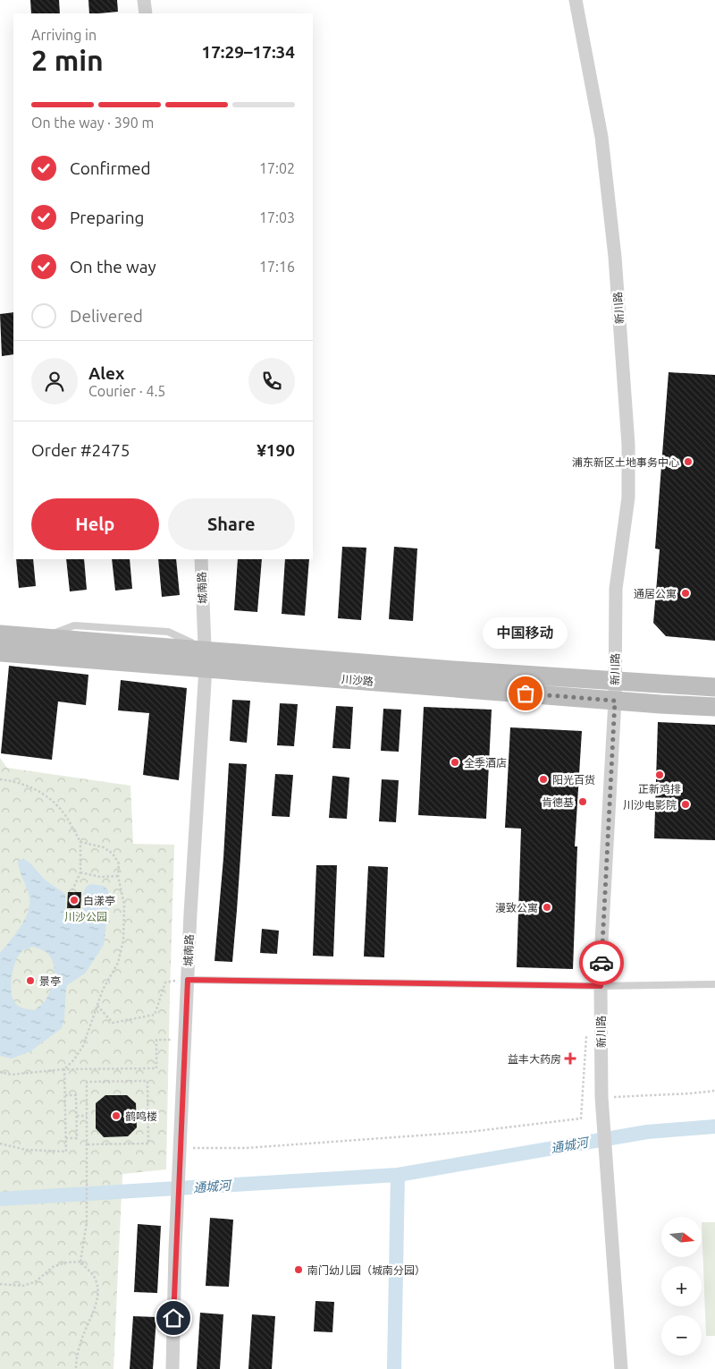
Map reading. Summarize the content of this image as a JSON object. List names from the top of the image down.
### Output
{
  "streets": {
    "main road": ["川沙路"],
    "street": ["新川路", "城南路"]
  },
  "crossings": [
    ["新川路", "川沙路"],
    ["城南路", "川沙路"]
  ],
  "water": ["通城河"],
  "parks": ["川沙公园"],
  "places": {
    "other": [
      "浦东新区土地事务中心",
      "通居公寓",
      "中国移动",
      "全季酒店",
      "正新鸡排",
      "阳光百货",
      "肯德基",
      "川沙电影院",
      "白漾亭",
      "漫致公寓",
      "景亭",
      "鹤鸣楼",
      "南门幼儿园（城南分园）"
    ],
    "health": ["益丰大药房"]
  },
  "north": "right",
  "page": {
    "heading": ["2 min", "Arriving in", "17:29–17:34"],
    "panel": [
      "Alex",
      "Courier · 4.5",
      "Order #2475",
      "¥190"
    ],
    "bar": "On the way · 390 m",
    "list": [
      ["Confirmed", "17:02"],
      ["Preparing", "17:03"],
      ["On the way", "17:16"],
      "Delivered"
    ],
    "buttons": ["Help", "Share"],
    "bubble": "中国移动",
    "map_buttons": ["+", "−"]
  }
}
